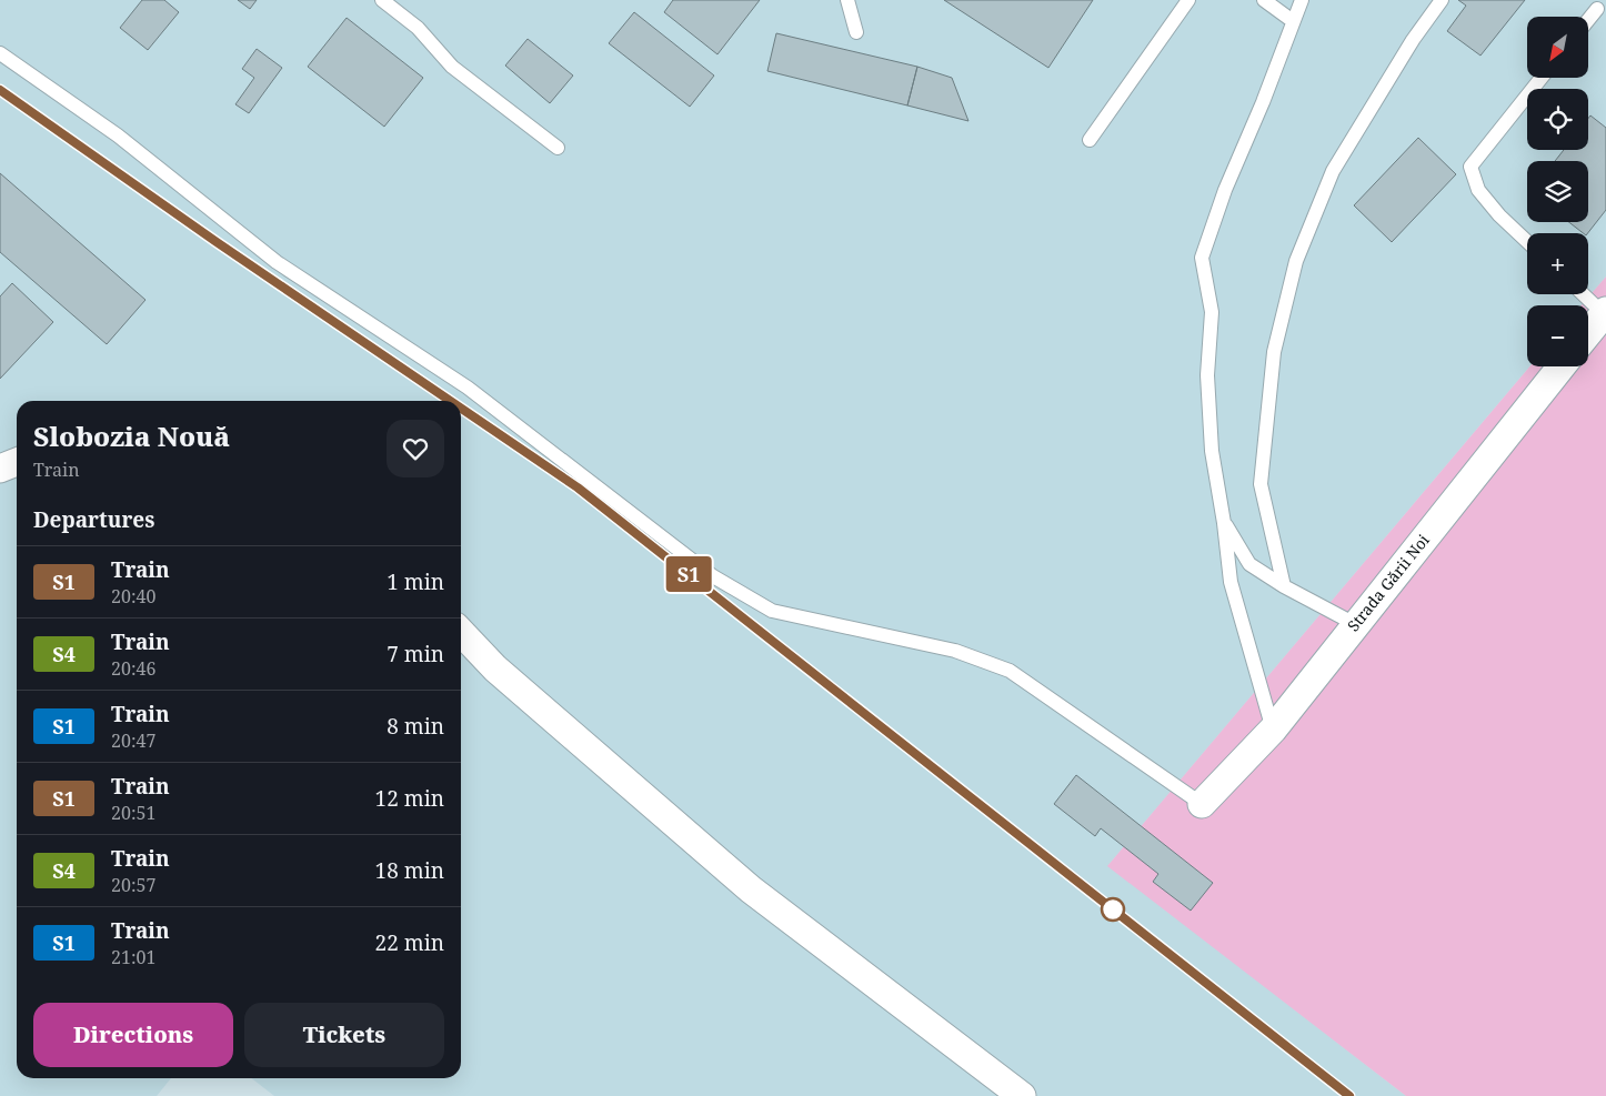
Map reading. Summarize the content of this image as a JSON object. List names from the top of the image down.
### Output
{
  "streets": {
    "street": ["Strada Gării Noi"]
  },
  "north": "bottom left",
  "page": {
    "on_map": "S1",
    "map_buttons": ["+", "−"],
    "heading": [
      ["Slobozia Nouă", "Train"],
      "Departures"
    ],
    "list": [
      {
        "mark": "S1",
        "name": "Train",
        "note": "20:40",
        "value": "1 min"
      },
      {
        "mark": "S4",
        "name": "Train",
        "note": "20:46",
        "value": "7 min"
      },
      {
        "mark": "S1",
        "name": "Train",
        "note": "20:47",
        "value": "8 min"
      },
      {
        "mark": "S1",
        "name": "Train",
        "note": "20:51",
        "value": "12 min"
      },
      {
        "mark": "S4",
        "name": "Train",
        "note": "20:57",
        "value": "18 min"
      },
      {
        "mark": "S1",
        "name": "Train",
        "note": "21:01",
        "value": "22 min"
      }
    ],
    "buttons": ["Directions", "Tickets"]
  }
}
